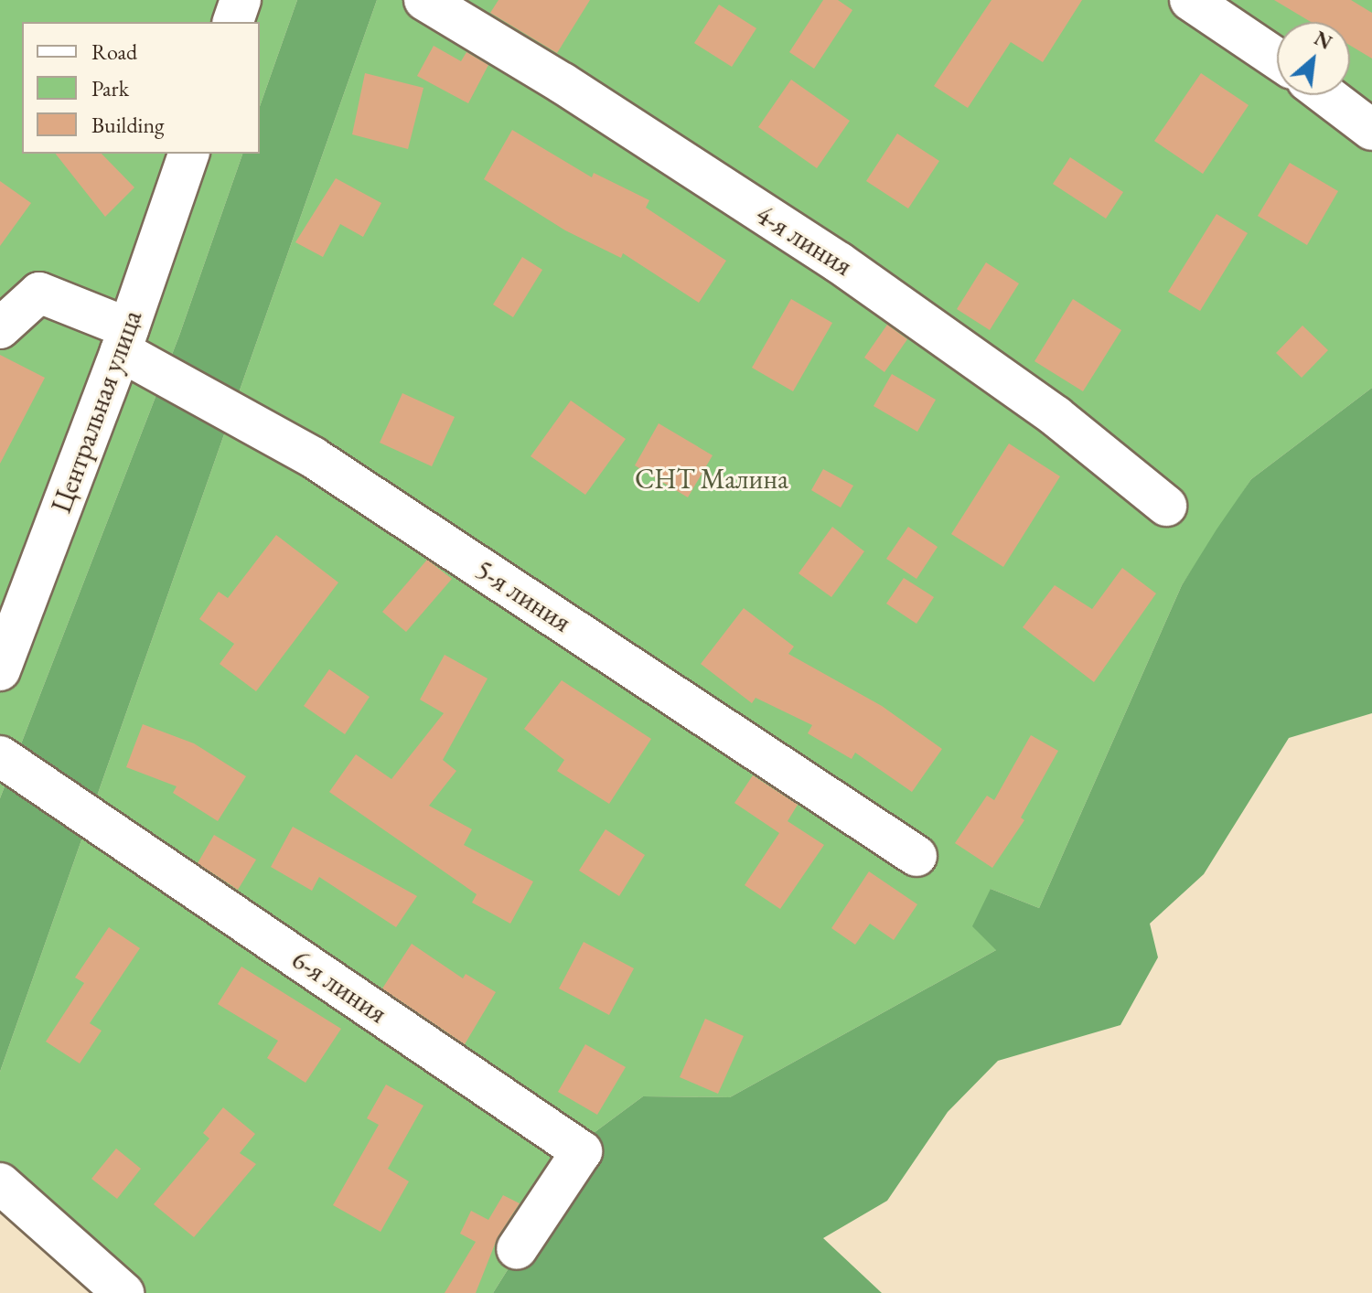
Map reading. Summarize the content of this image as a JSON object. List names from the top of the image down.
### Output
{
  "streets": {
    "street": [
      "4-я линия",
      "Центральная улица",
      "5-я линия",
      "6-я линия"
    ]
  },
  "crossings": [
    ["Центральная улица", "5-я линия"]
  ],
  "parks": ["СНТ Малина"],
  "legend": ["Road", "Park", "Building"],
  "north": "top right"
}
